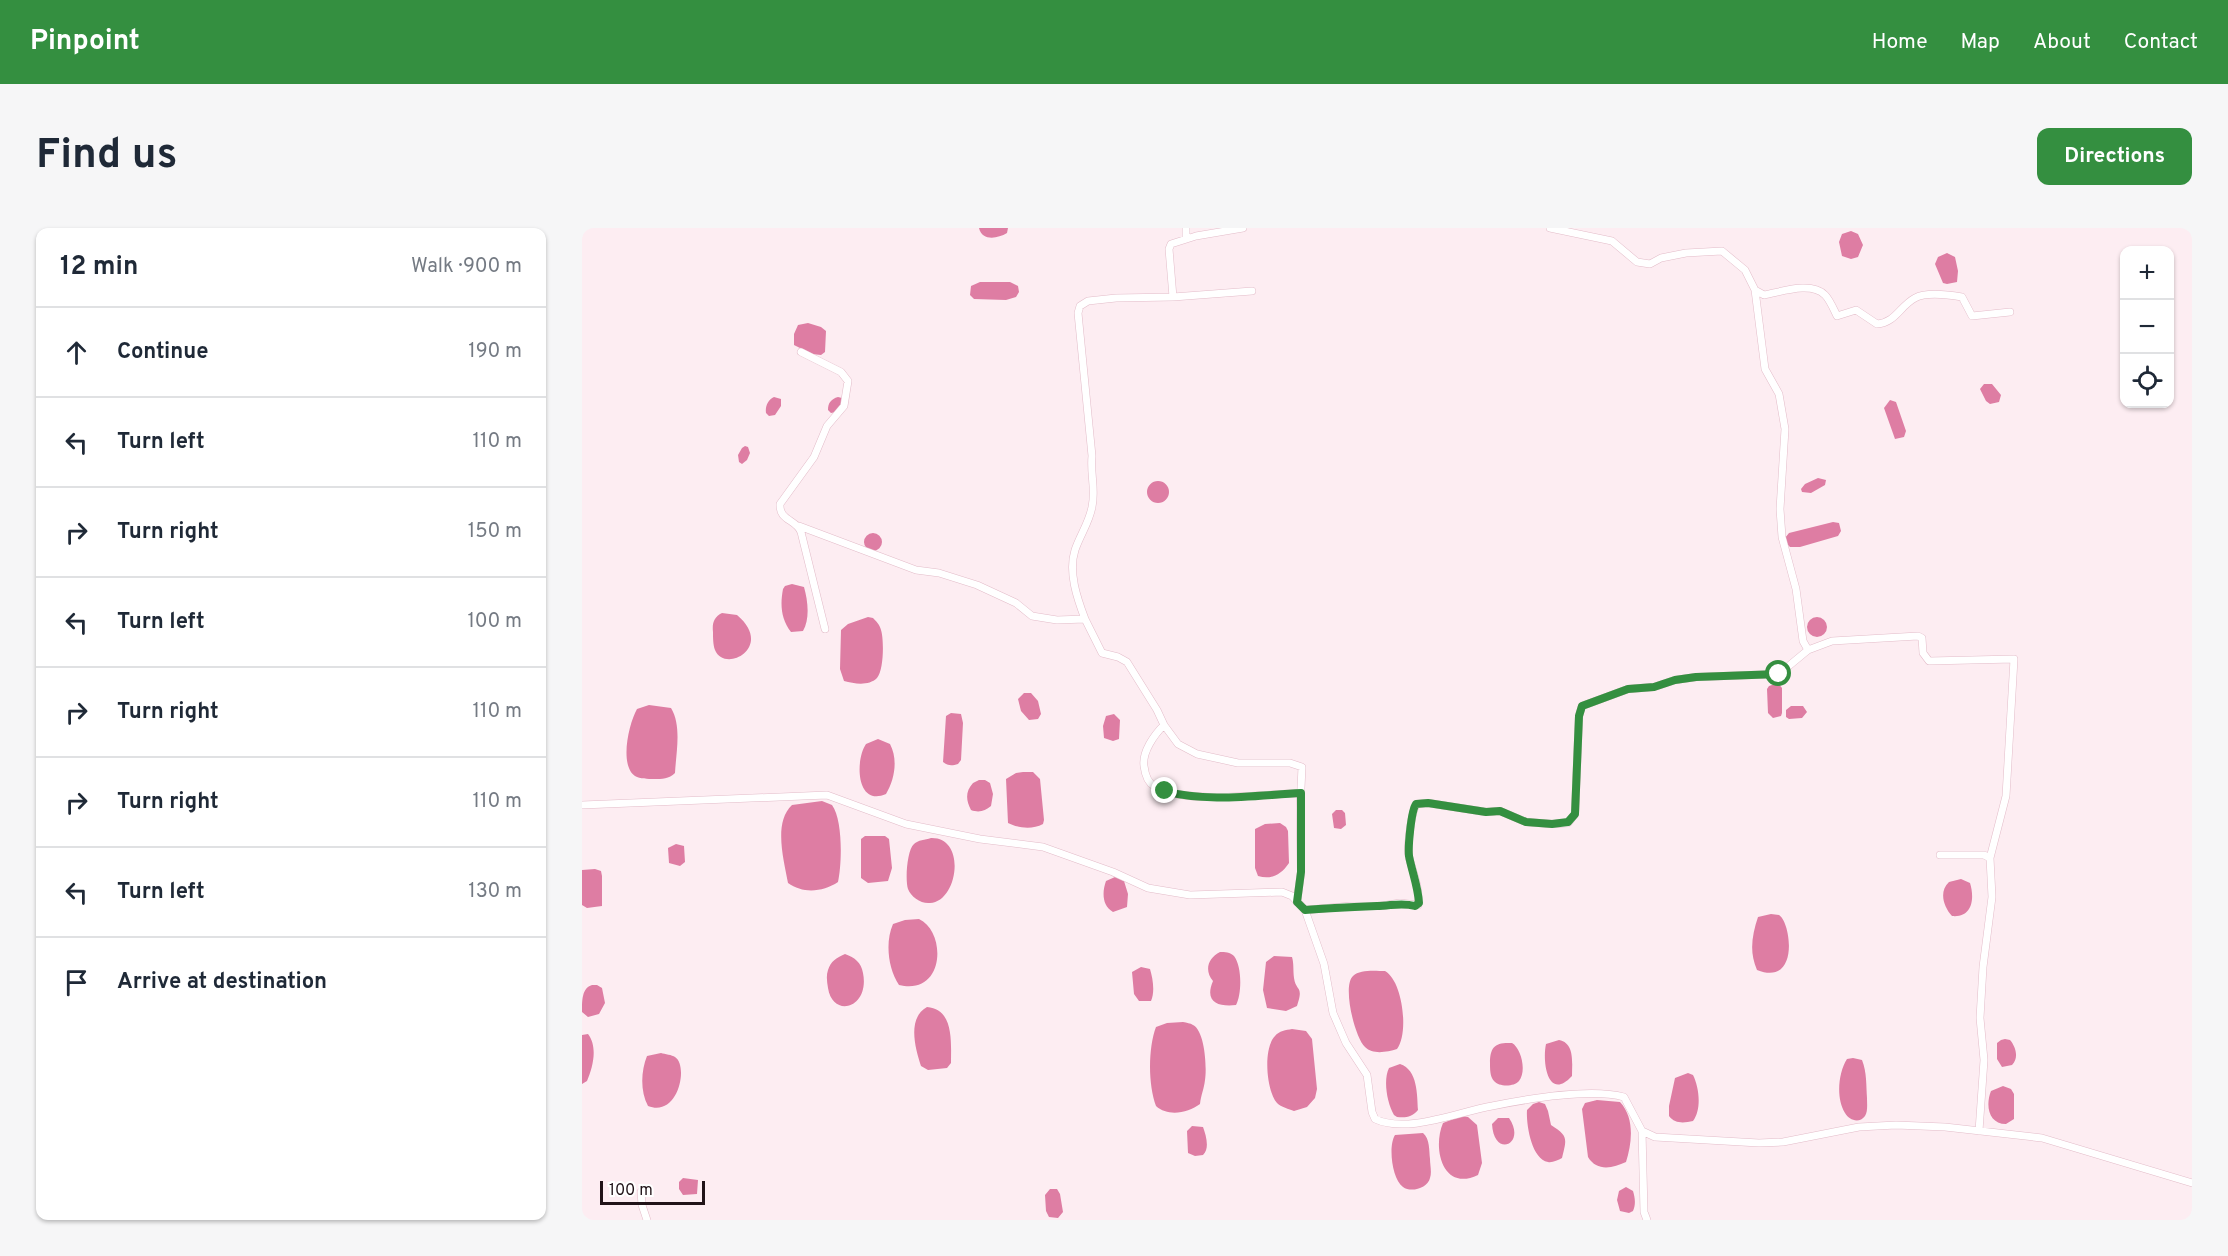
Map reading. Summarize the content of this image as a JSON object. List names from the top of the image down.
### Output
{
  "scale_bar": "100 m",
  "page": {
    "header": "Pinpoint",
    "nav": [
      "Home",
      "Map",
      "About",
      "Contact"
    ],
    "buttons": "Directions",
    "title": "Find us",
    "heading": ["12 min", "Walk · 900 m"],
    "map_buttons": ["+", "−"],
    "list": [
      ["Continue", "190 m"],
      ["Turn left", "110 m"],
      ["Turn right", "150 m"],
      ["Turn left", "100 m"],
      ["Turn right", "110 m"],
      ["Turn right", "110 m"],
      ["Turn left", "130 m"],
      "Arrive at destination"
    ],
    "scale": "100 m"
  }
}
